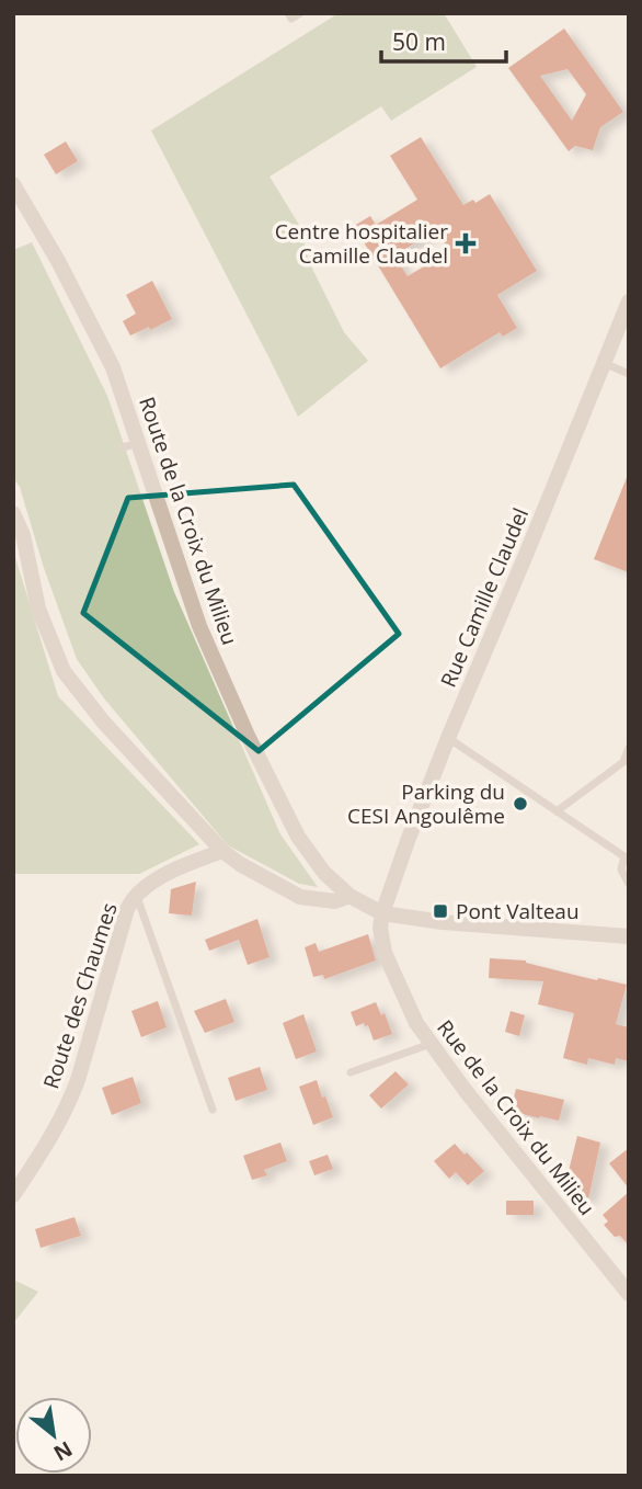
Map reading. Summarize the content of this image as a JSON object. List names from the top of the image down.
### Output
{
  "streets": {
    "street": [
      "Route de la Croix du Milieu",
      "Rue Camille Claudel",
      "Route des Chaumes",
      "Rue de la Croix du Milieu"
    ]
  },
  "crossings": [
    ["Route de la Croix du Milieu", "Rue Camille Claudel"],
    ["Route de la Croix du Milieu", "Rue de la Croix du Milieu"],
    ["Rue Camille Claudel", "Rue de la Croix du Milieu"]
  ],
  "places": {
    "health": ["Centre hospitalier Camille Claudel"],
    "other": ["Parking du CESI Angoulême"],
    "transit": ["Pont Valteau"]
  },
  "scale_bar": "50 m",
  "north": "bottom right"
}
